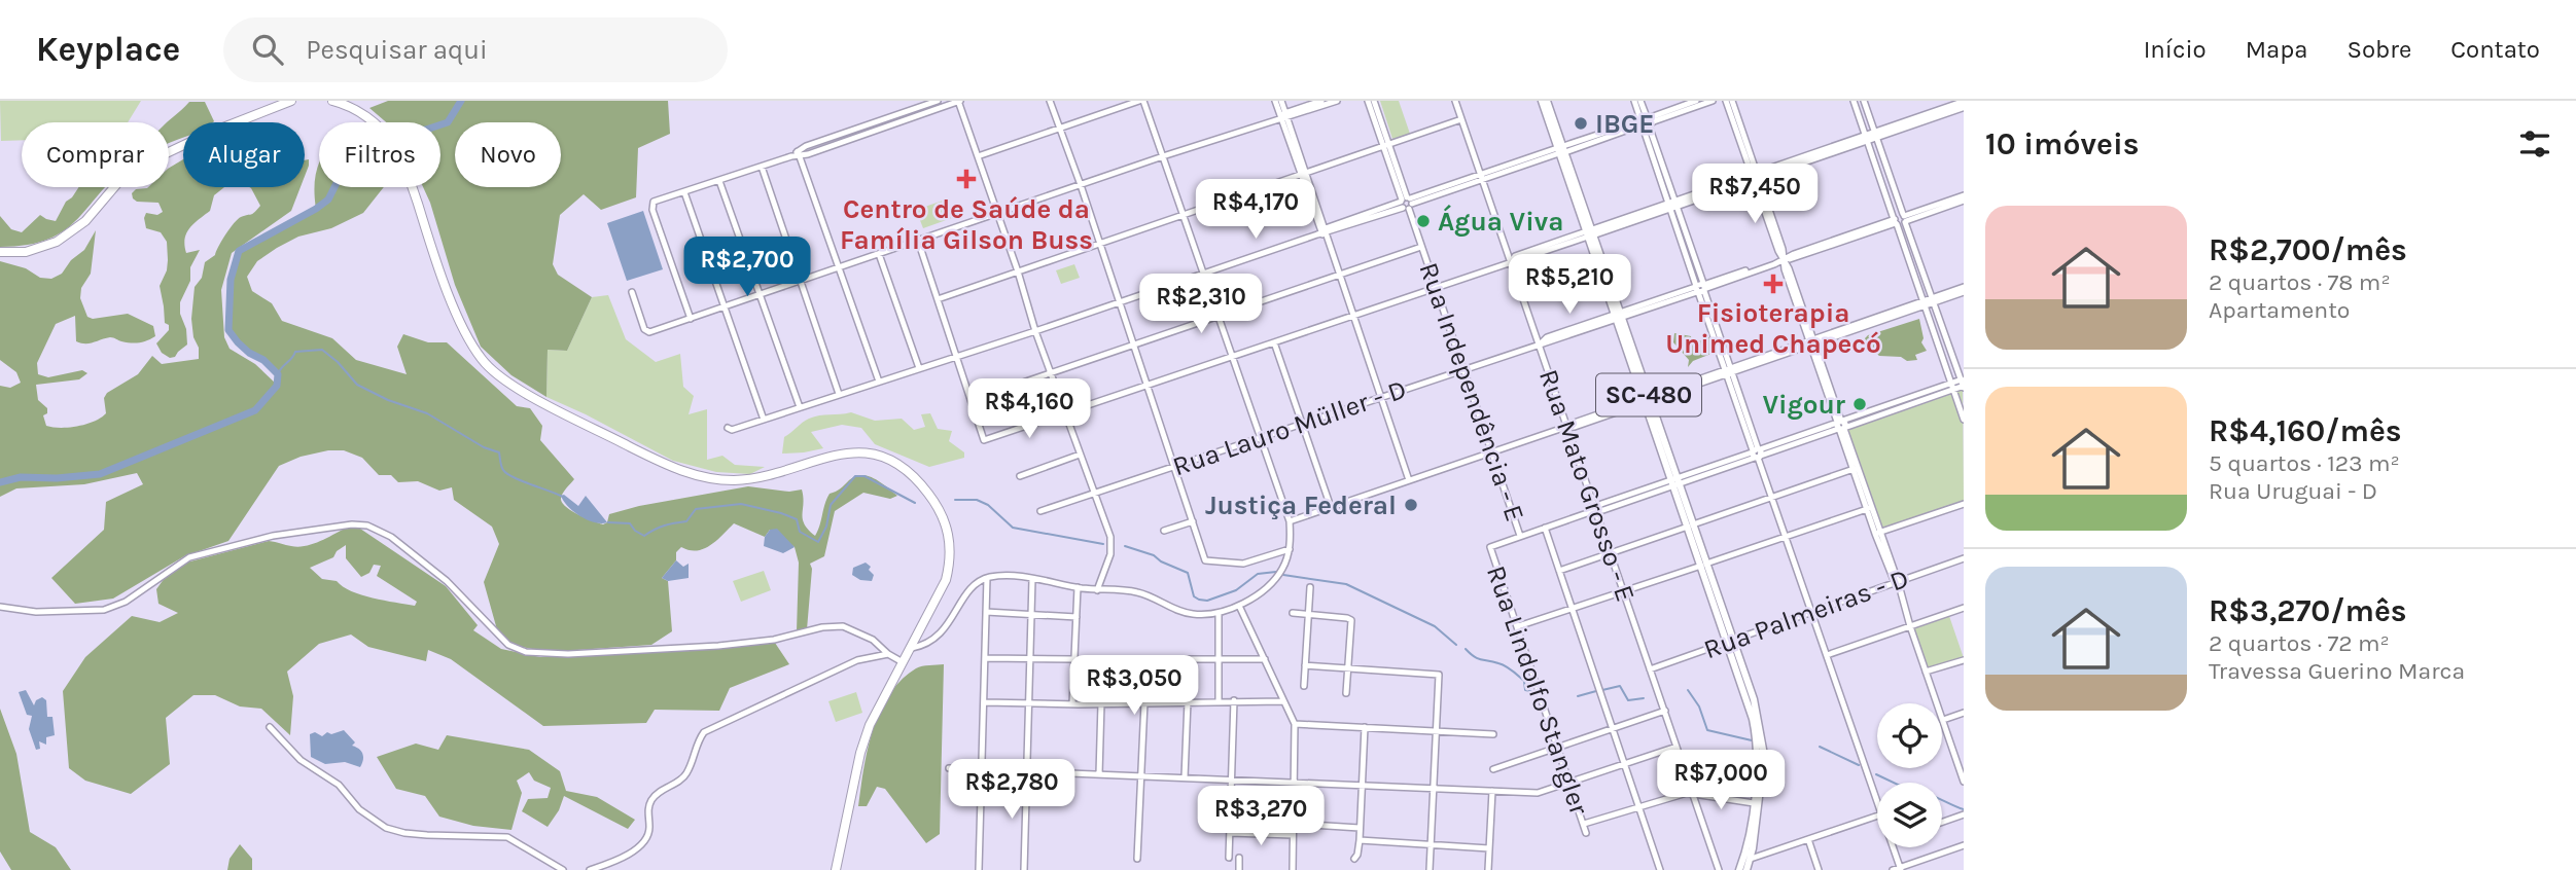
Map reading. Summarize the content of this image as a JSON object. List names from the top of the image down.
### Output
{
  "streets": {
    "main road": ["SC-480"],
    "street": [
      "Rua Independência - E",
      "Rua Lauro Müller - D",
      "Rua Mato Grosso - E",
      "Rua Palmeiras - D",
      "Rua Lindolfo Stangler"
    ]
  },
  "crossings": [
    ["Rua Independência - E", "Rua Lauro Müller - D"],
    ["Rua Independência - E", "Rua Lindolfo Stangler"],
    ["SC-480", "Rua Lauro Müller - D"],
    ["SC-480", "Rua Palmeiras - D"],
    ["Rua Lauro Müller - D", "Rua Mato Grosso - E"],
    ["Rua Mato Grosso - E", "Rua Palmeiras - D"]
  ],
  "places": {
    "other": [
      "IBGE",
      "Água Viva",
      "Vigour",
      "Justiça Federal"
    ],
    "health": ["Centro de Saúde da Família Gilson Buss", "Fisioterapia Unimed Chapecó"]
  },
  "page": {
    "header": "Keyplace",
    "search": "Pesquisar aqui",
    "nav": [
      "Início",
      "Mapa",
      "Sobre",
      "Contato"
    ],
    "heading": "10 imóveis",
    "chip": [
      "Comprar",
      "Alugar",
      "Filtros",
      "Novo"
    ],
    "price": [
      "R$7,450",
      "R$4,170",
      "R$2,700",
      "R$5,210",
      "R$2,310",
      "R$4,160",
      "R$3,050",
      "R$7,000",
      "R$2,780",
      "R$3,270"
    ],
    "list": [
      {
        "name": "R$2,700/mês",
        "note": "2 quartos · 78 m² · Apartamento"
      },
      {
        "name": "R$4,160/mês",
        "note": "5 quartos · 123 m² · Rua Uruguai - D"
      },
      {
        "name": "R$3,270/mês",
        "note": "2 quartos · 72 m² · Travessa Guerino Marca"
      }
    ]
  }
}
